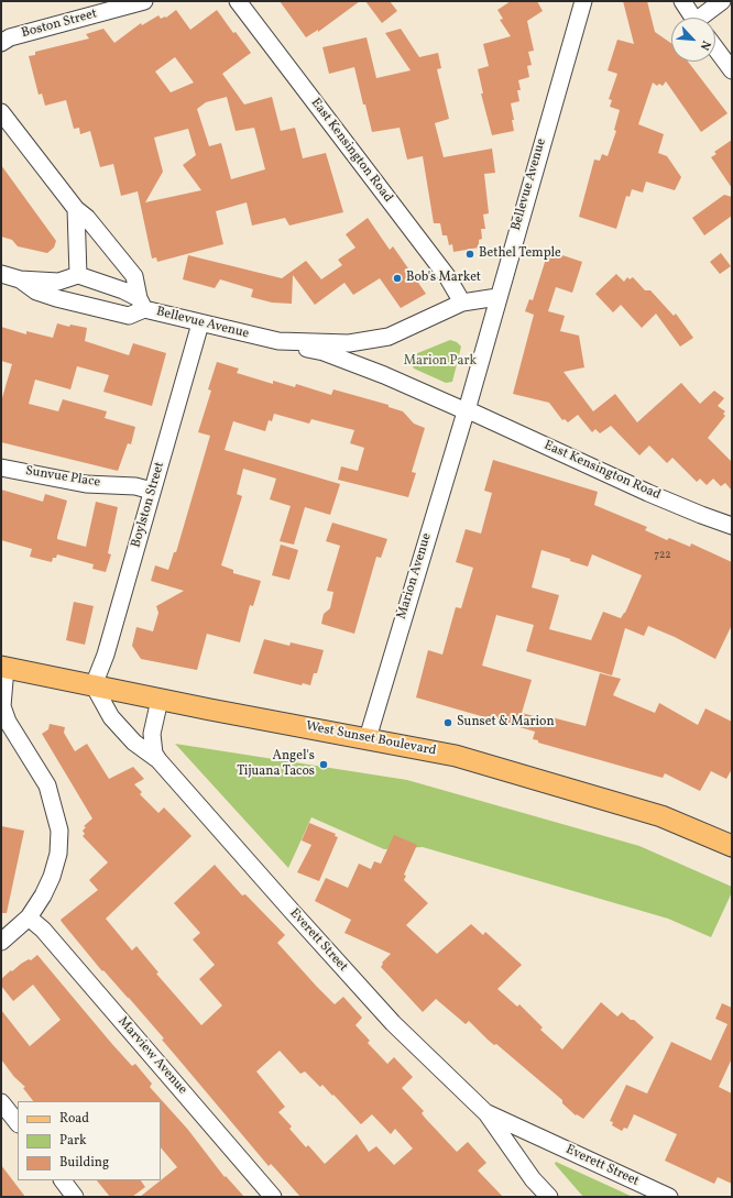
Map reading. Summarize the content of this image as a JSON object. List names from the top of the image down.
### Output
{
  "streets": {
    "main road": ["West Sunset Boulevard"],
    "street": [
      "Boston Street",
      "East Kensington Road",
      "Bellevue Avenue",
      "Sunvue Place",
      "Boylston Street",
      "Marion Avenue",
      "Everett Street",
      "Marview Avenue"
    ]
  },
  "crossings": [
    ["East Kensington Road", "Bellevue Avenue"],
    ["East Kensington Road", "Marion Avenue"],
    ["Bellevue Avenue", "Boylston Street"],
    ["Bellevue Avenue", "Marion Avenue"],
    ["Sunvue Place", "Boylston Street"],
    ["Boylston Street", "West Sunset Boulevard"],
    ["Boylston Street", "Everett Street"],
    ["Marion Avenue", "West Sunset Boulevard"],
    ["West Sunset Boulevard", "Everett Street"]
  ],
  "parks": ["Marion Park"],
  "places": [
    "Bethel Temple",
    "Bob's Market",
    "Sunset & Marion",
    "Angel's Tijuana Tacos"
  ],
  "house_numbers": ["722"],
  "legend": ["Road", "Park", "Building"],
  "north": "bottom right"
}
